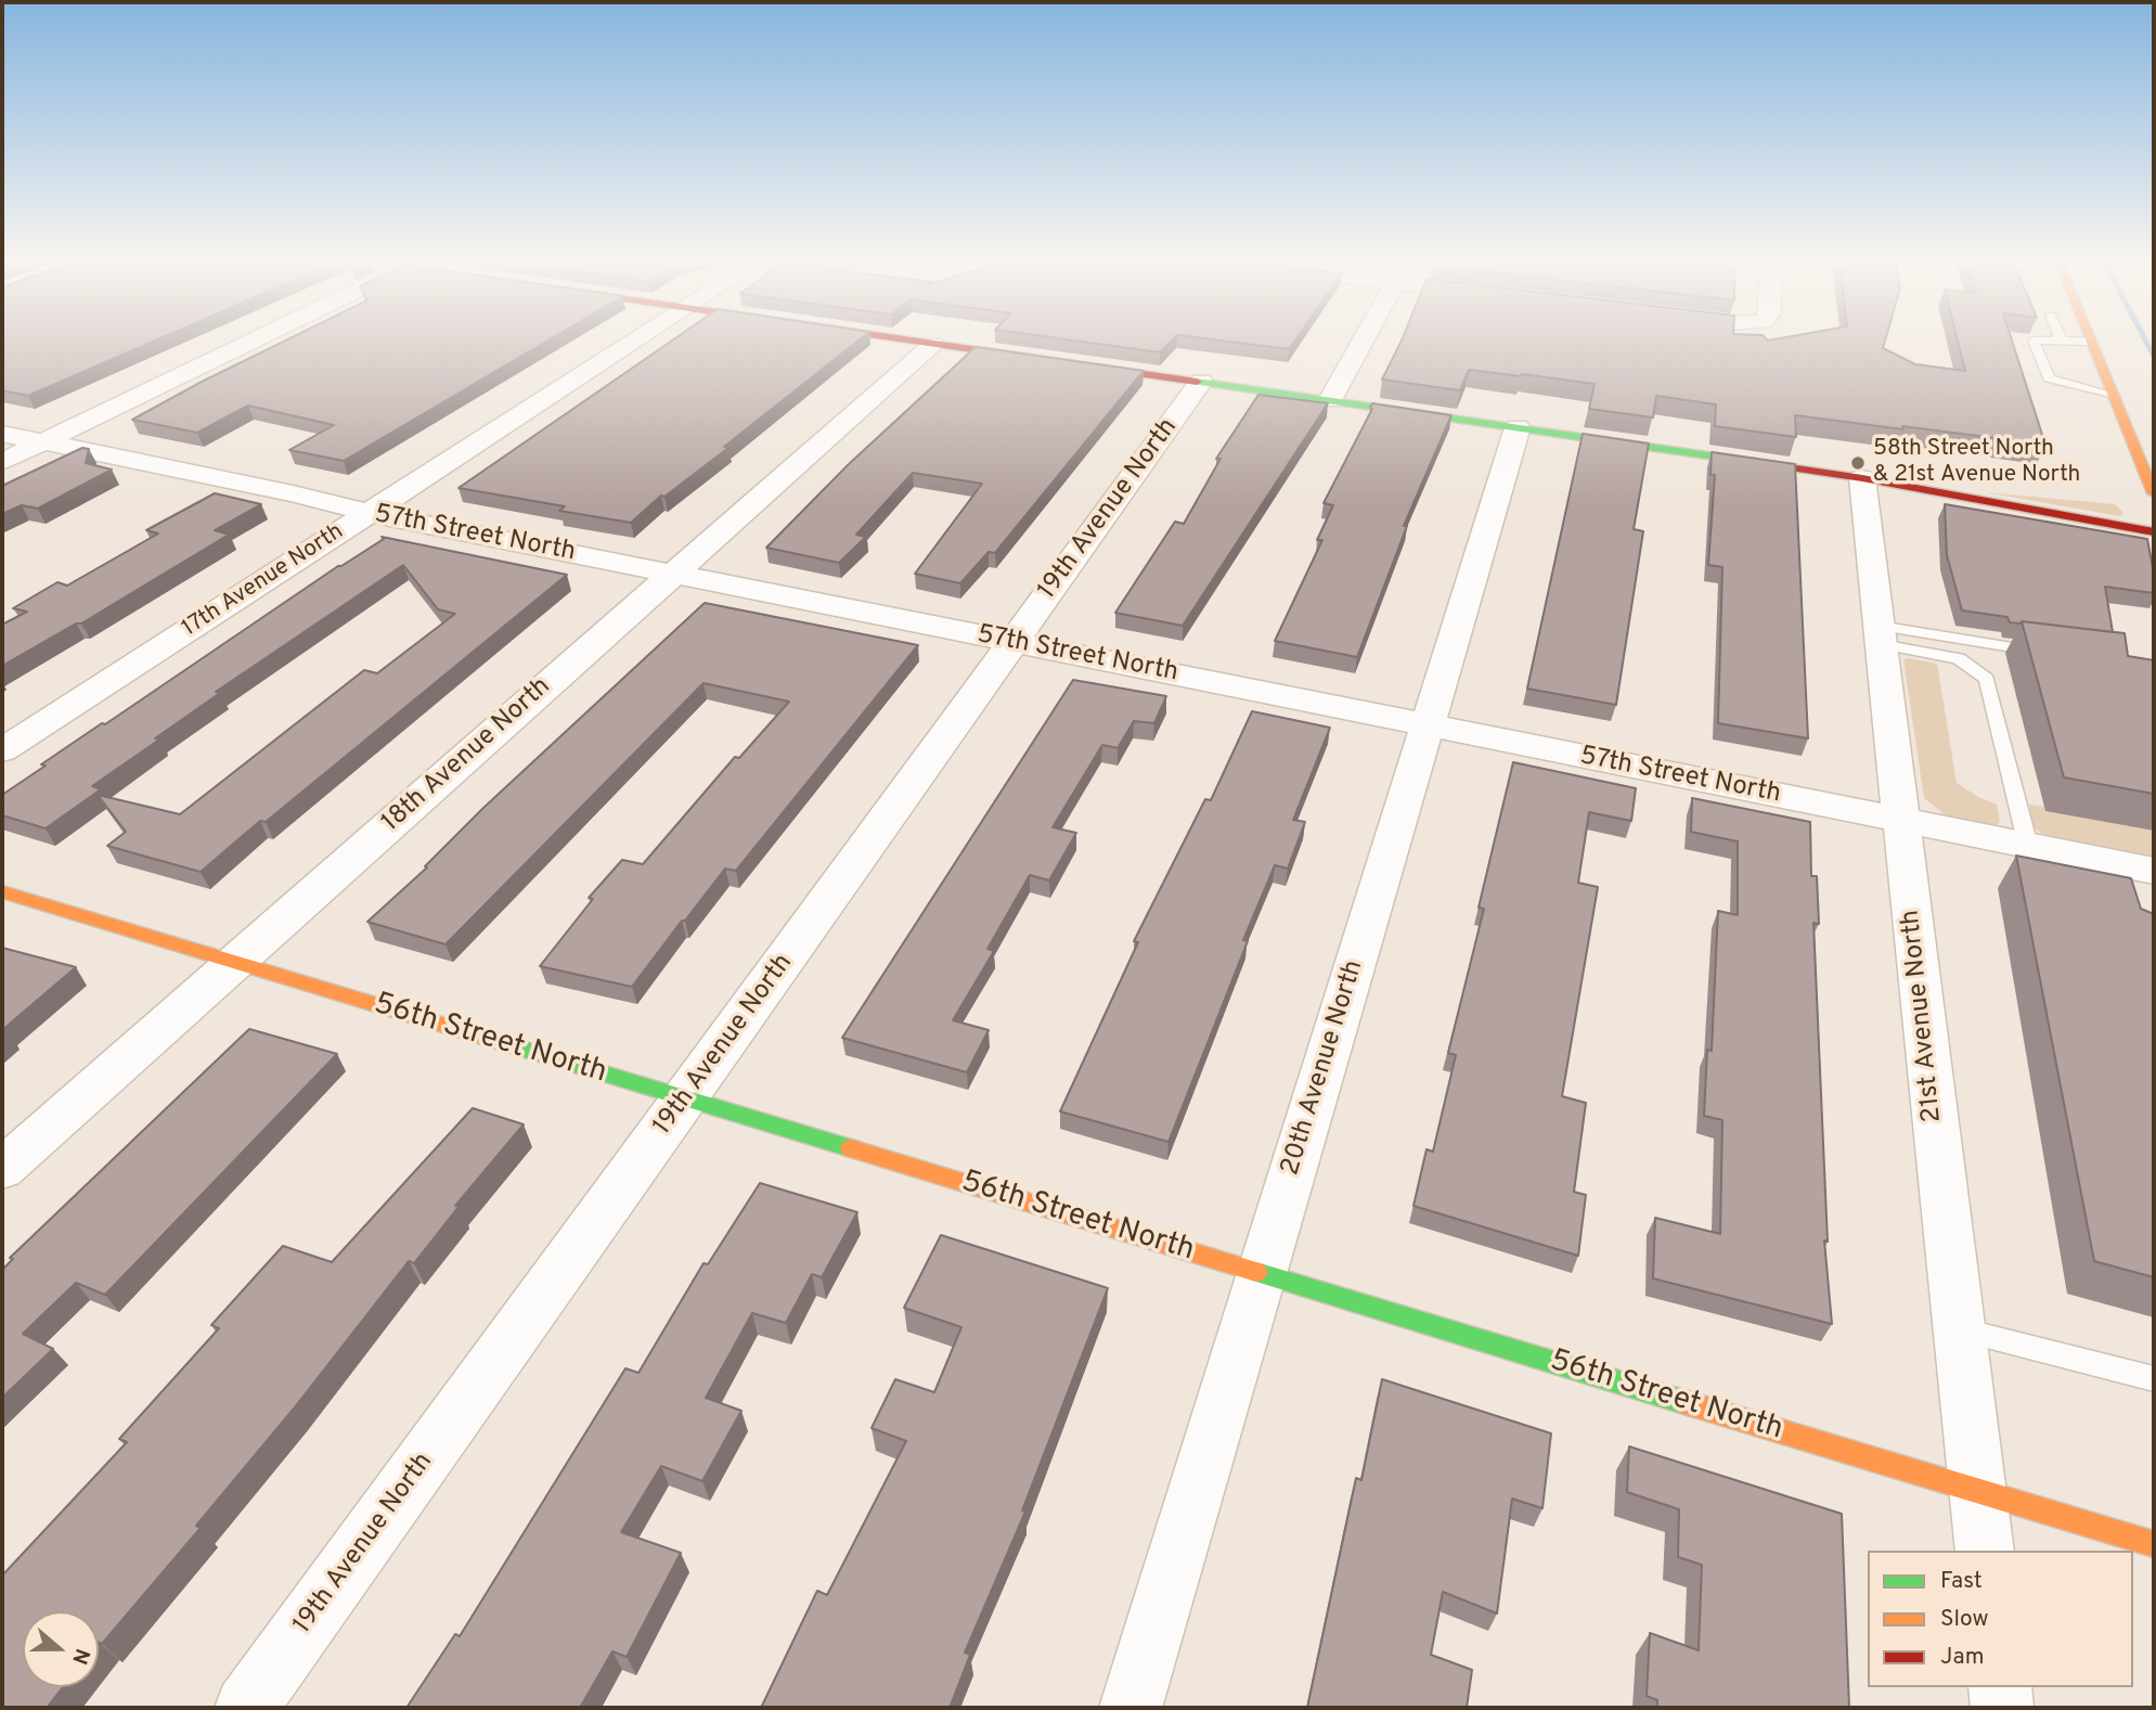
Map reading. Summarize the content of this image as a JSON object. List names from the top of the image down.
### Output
{
  "streets": {
    "street": [
      "19th Avenue North",
      "57th Street North",
      "17th Avenue North",
      "18th Avenue North",
      "21st Avenue North",
      "56th Street North",
      "20th Avenue North"
    ]
  },
  "crossings": [
    ["19th Avenue North", "57th Street North"],
    ["19th Avenue North", "56th Street North"],
    ["57th Street North", "17th Avenue North"],
    ["57th Street North", "18th Avenue North"],
    ["57th Street North", "21st Avenue North"],
    ["57th Street North", "20th Avenue North"],
    ["18th Avenue North", "56th Street North"],
    ["21st Avenue North", "56th Street North"],
    ["56th Street North", "20th Avenue North"]
  ],
  "places": ["58th Street North & 21st Avenue North"],
  "legend": ["Fast", "Slow", "Jam"],
  "north": "right"
}
